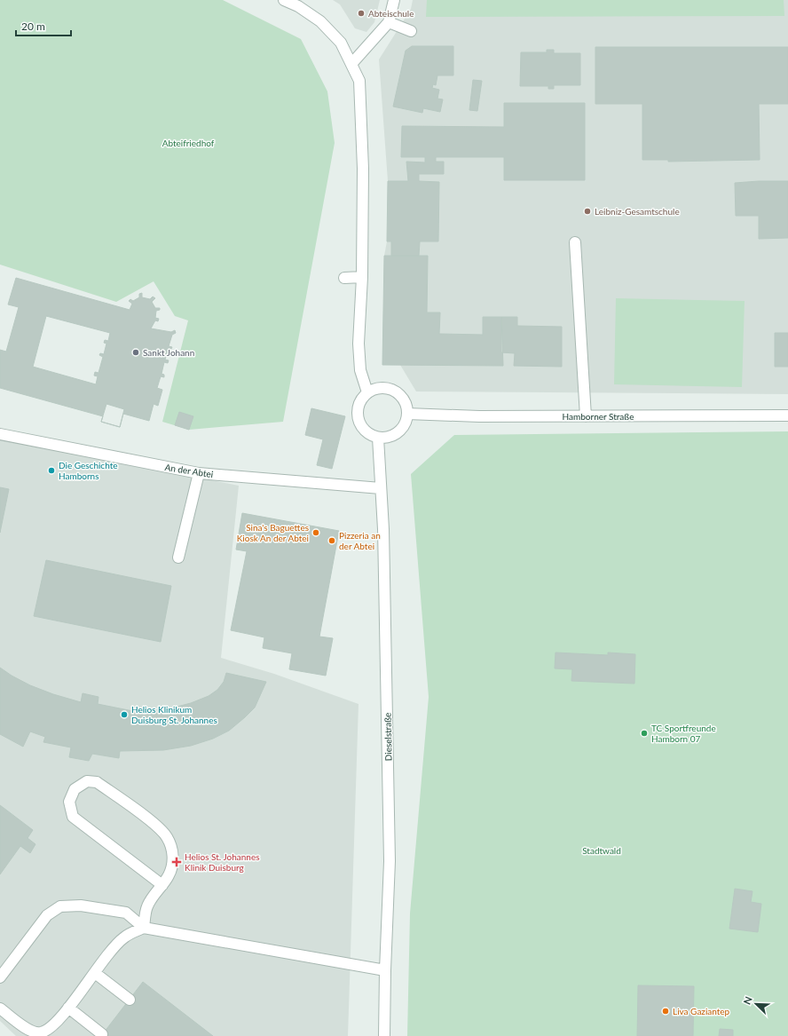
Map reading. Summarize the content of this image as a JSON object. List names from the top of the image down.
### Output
{
  "streets": {
    "street": ["Hamborner Straße", "An der Abtei", "Dieselstraße"]
  },
  "crossings": [
    ["Hamborner Straße", "Dieselstraße"],
    ["An der Abtei", "Dieselstraße"]
  ],
  "parks": ["Abteifriedhof", "Stadtwald"],
  "places": {
    "other": [
      "Abteischule",
      "Leibniz-Gesamtschule",
      "Sankt Johann",
      "Die Geschichte Hamborns",
      "Sina's Baguettes Kiosk An der Abtei",
      "Pizzeria an der Abtei",
      "Helios Klinikum Duisburg St. Johannes",
      "TC Sportfreunde Hamborn 07",
      "Liva Gaziantep"
    ],
    "health": ["Helios St. Johannes Klinik Duisburg"]
  },
  "scale_bar": "20 m",
  "north": "top left"
}
